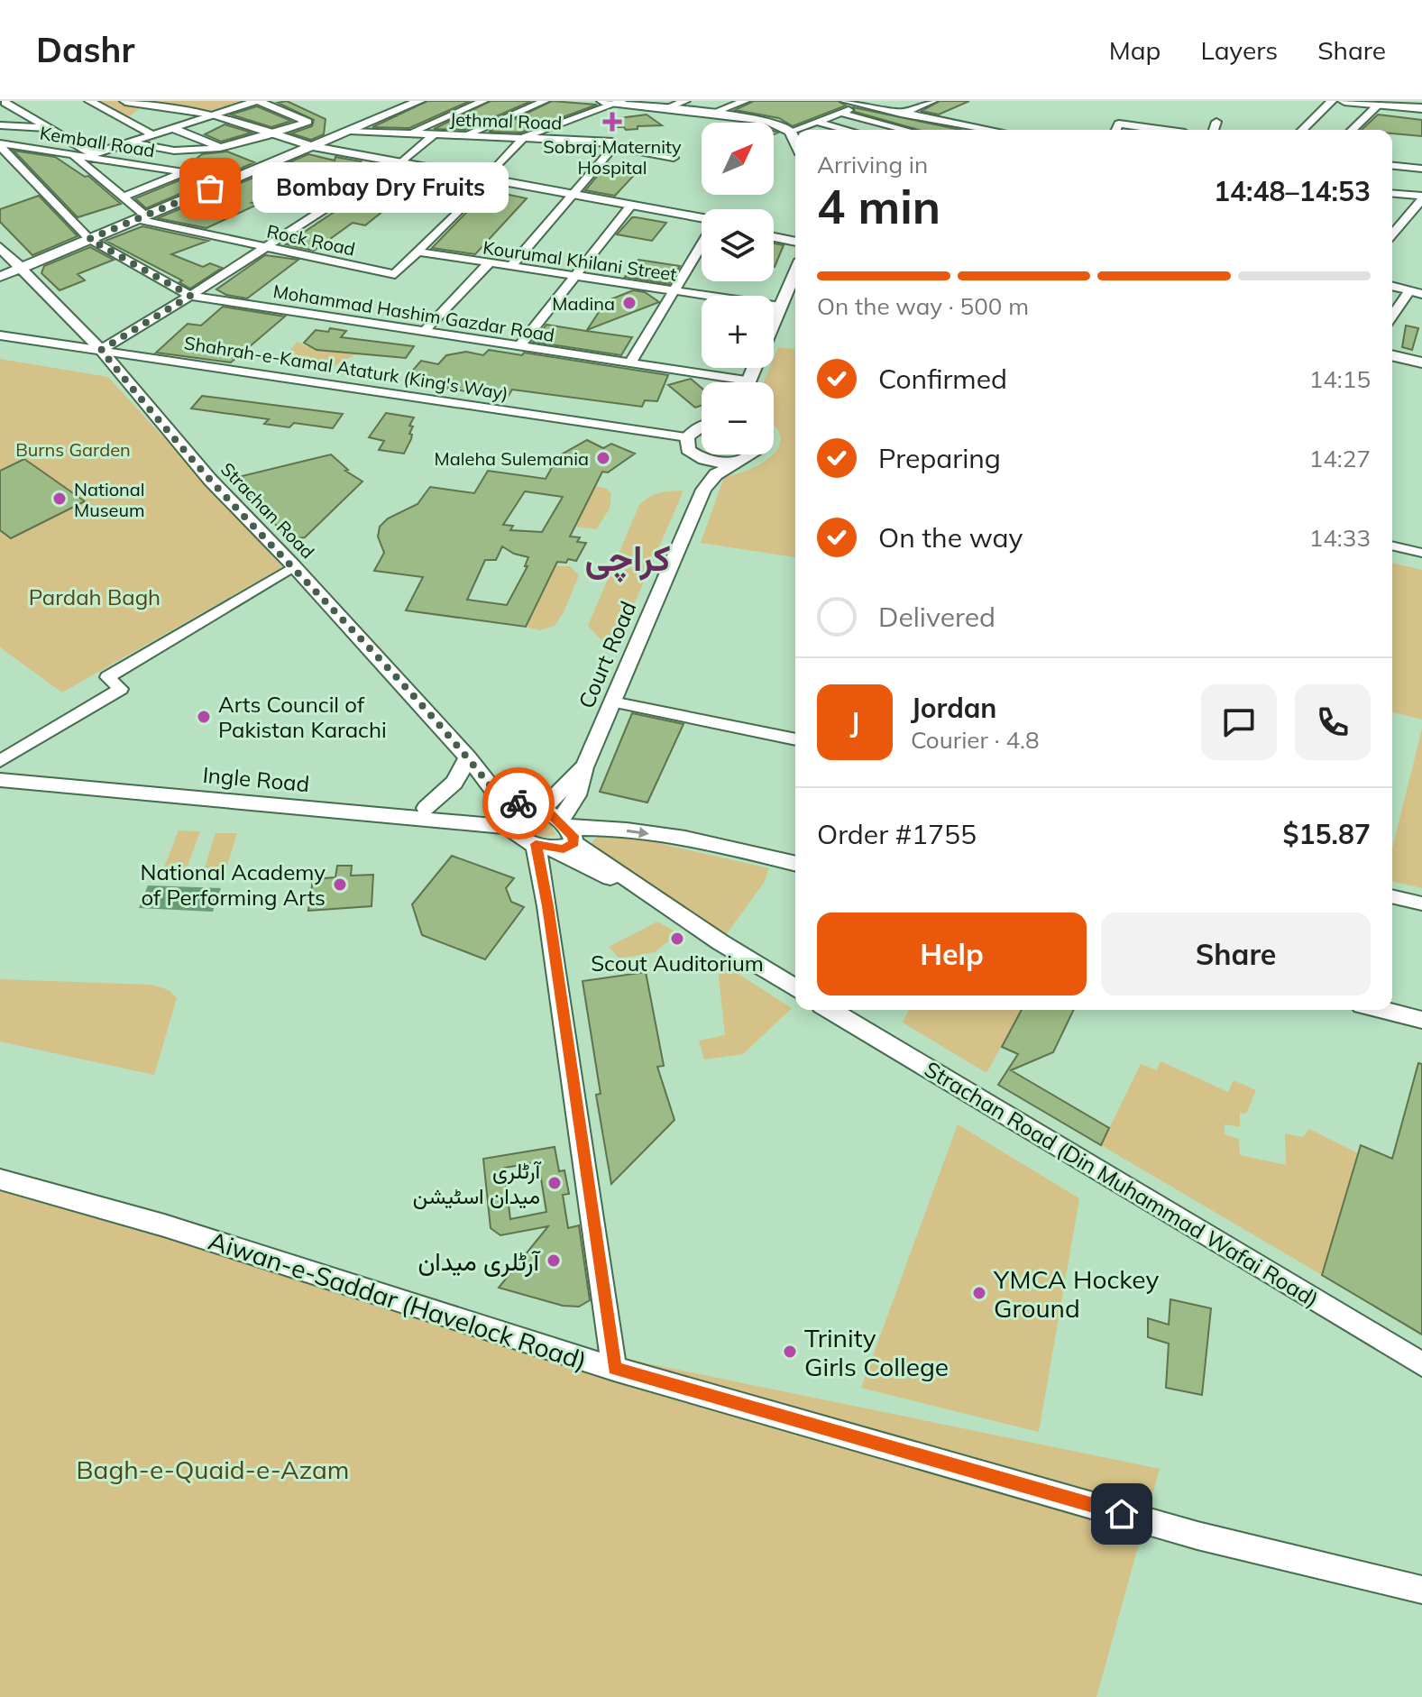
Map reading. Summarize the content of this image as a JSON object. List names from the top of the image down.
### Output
{
  "streets": {
    "main road": [
      "Strachan Road",
      "Court Road",
      "Ingle Road",
      "Strachan Road (Din Muhammad Wafai Road)",
      "Aiwan-e-Saddar (Havelock Road)"
    ],
    "street": [
      "Jethmal Road",
      "Kemball Road",
      "Rock Road",
      "Kourumal Khilani Street",
      "Mohammad Hashim Gazdar Road",
      "Shahrah-e-Kamal Ataturk (King's Way)"
    ]
  },
  "crossings": [
    ["Kemball Road", "Mohammad Hashim Gazdar Road"],
    ["Rock Road", "Kourumal Khilani Street"],
    ["Shahrah-e-Kamal Ataturk (King's Way)", "Strachan Road"],
    ["Strachan Road", "Ingle Road"]
  ],
  "districts": ["کراچی"],
  "parks": ["Burns Garden", "Pardah Bagh", "Bagh-e-Quaid-e-Azam"],
  "places": {
    "health": ["Sobraj Maternity Hospital"],
    "other": [
      "Bombay Dry Fruits",
      "Madina",
      "Maleha Sulemania",
      "National Museum",
      "Arts Council of Pakistan Karachi",
      "National Academy of Performing Arts",
      "Scout Auditorium",
      "آرٹلری میدان اسٹیشن",
      "آرٹلری میدان",
      "YMCA Hockey Ground",
      "Trinity Girls College"
    ]
  },
  "north": "top right",
  "page": {
    "header": "Dashr",
    "nav": ["Map", "Layers", "Share"],
    "map_buttons": ["+", "−"],
    "heading": ["4 min", "Arriving in", "14:48–14:53"],
    "panel": [
      "Jordan",
      "Courier · 4.8",
      "Order #1755",
      "$15.87"
    ],
    "bubble": "Bombay Dry Fruits",
    "bar": "On the way · 500 m",
    "list": [
      ["Confirmed", "14:15"],
      ["Preparing", "14:27"],
      ["On the way", "14:33"],
      "Delivered"
    ],
    "round": "J",
    "buttons": ["Help", "Share"]
  }
}
